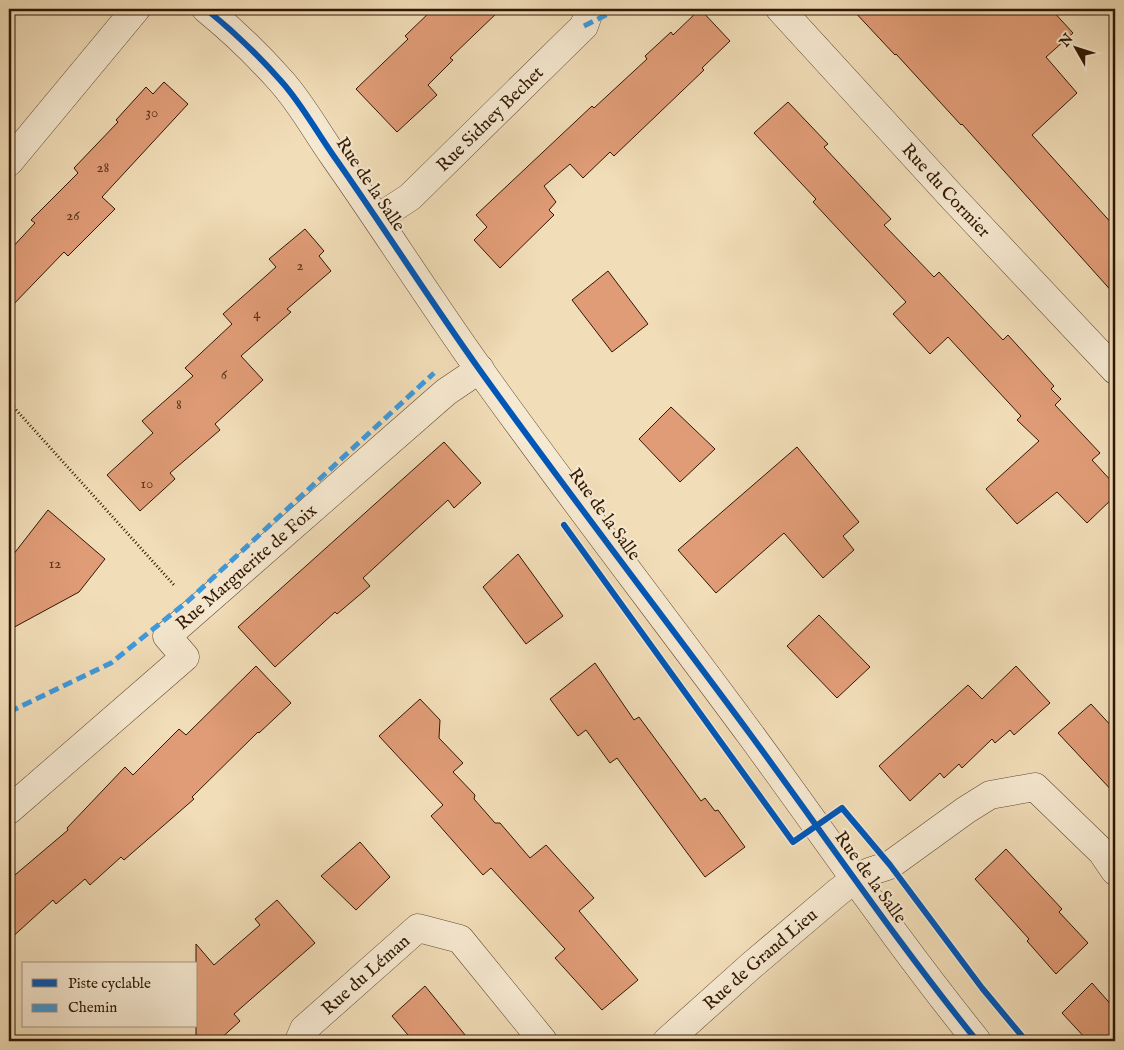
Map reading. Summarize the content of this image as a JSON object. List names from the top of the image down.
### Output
{
  "streets": {
    "street": [
      "Rue Sidney Bechet",
      "Rue de la Salle",
      "Rue du Cormier",
      "Rue Marguerite de Foix",
      "Rue de Grand Lieu",
      "Rue du Léman"
    ]
  },
  "crossings": [
    ["Rue Sidney Bechet", "Rue de la Salle"],
    ["Rue de la Salle", "Rue Marguerite de Foix"],
    ["Rue de la Salle", "Rue de Grand Lieu"]
  ],
  "house_numbers": [
    "30",
    "28",
    "26",
    "2",
    "4",
    "6",
    "8",
    "10",
    "12"
  ],
  "legend": ["Piste cyclable", "Chemin"],
  "north": "top left"
}
